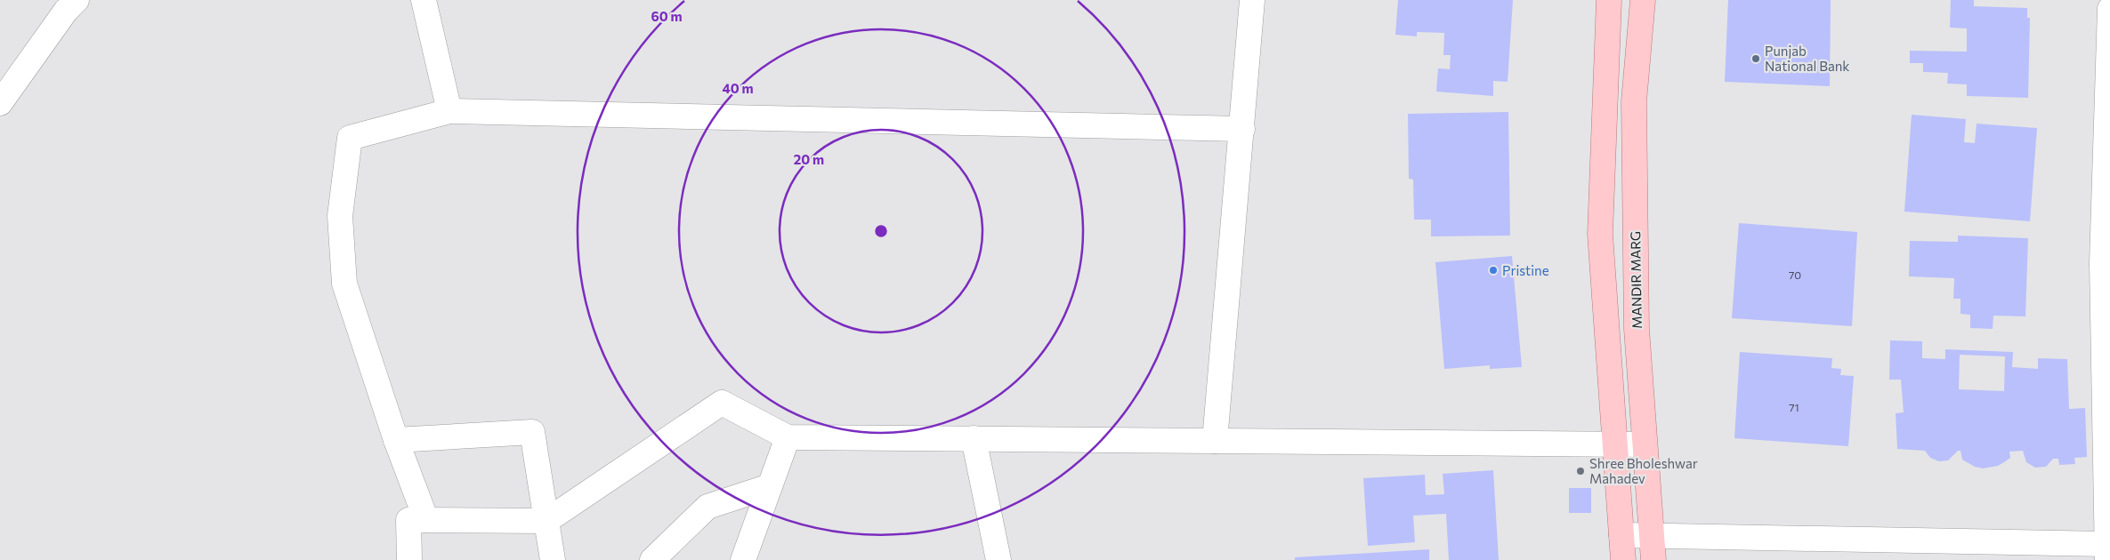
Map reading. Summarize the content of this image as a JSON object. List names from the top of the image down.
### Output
{
  "streets": {
    "main road": ["MANDIR MARG"]
  },
  "places": ["Punjab National Bank", "Pristine", "Shree Bholeshwar Mahadev"],
  "house_numbers": ["70", "71"],
  "rings": ["60 m", "40 m", "20 m"]
}
